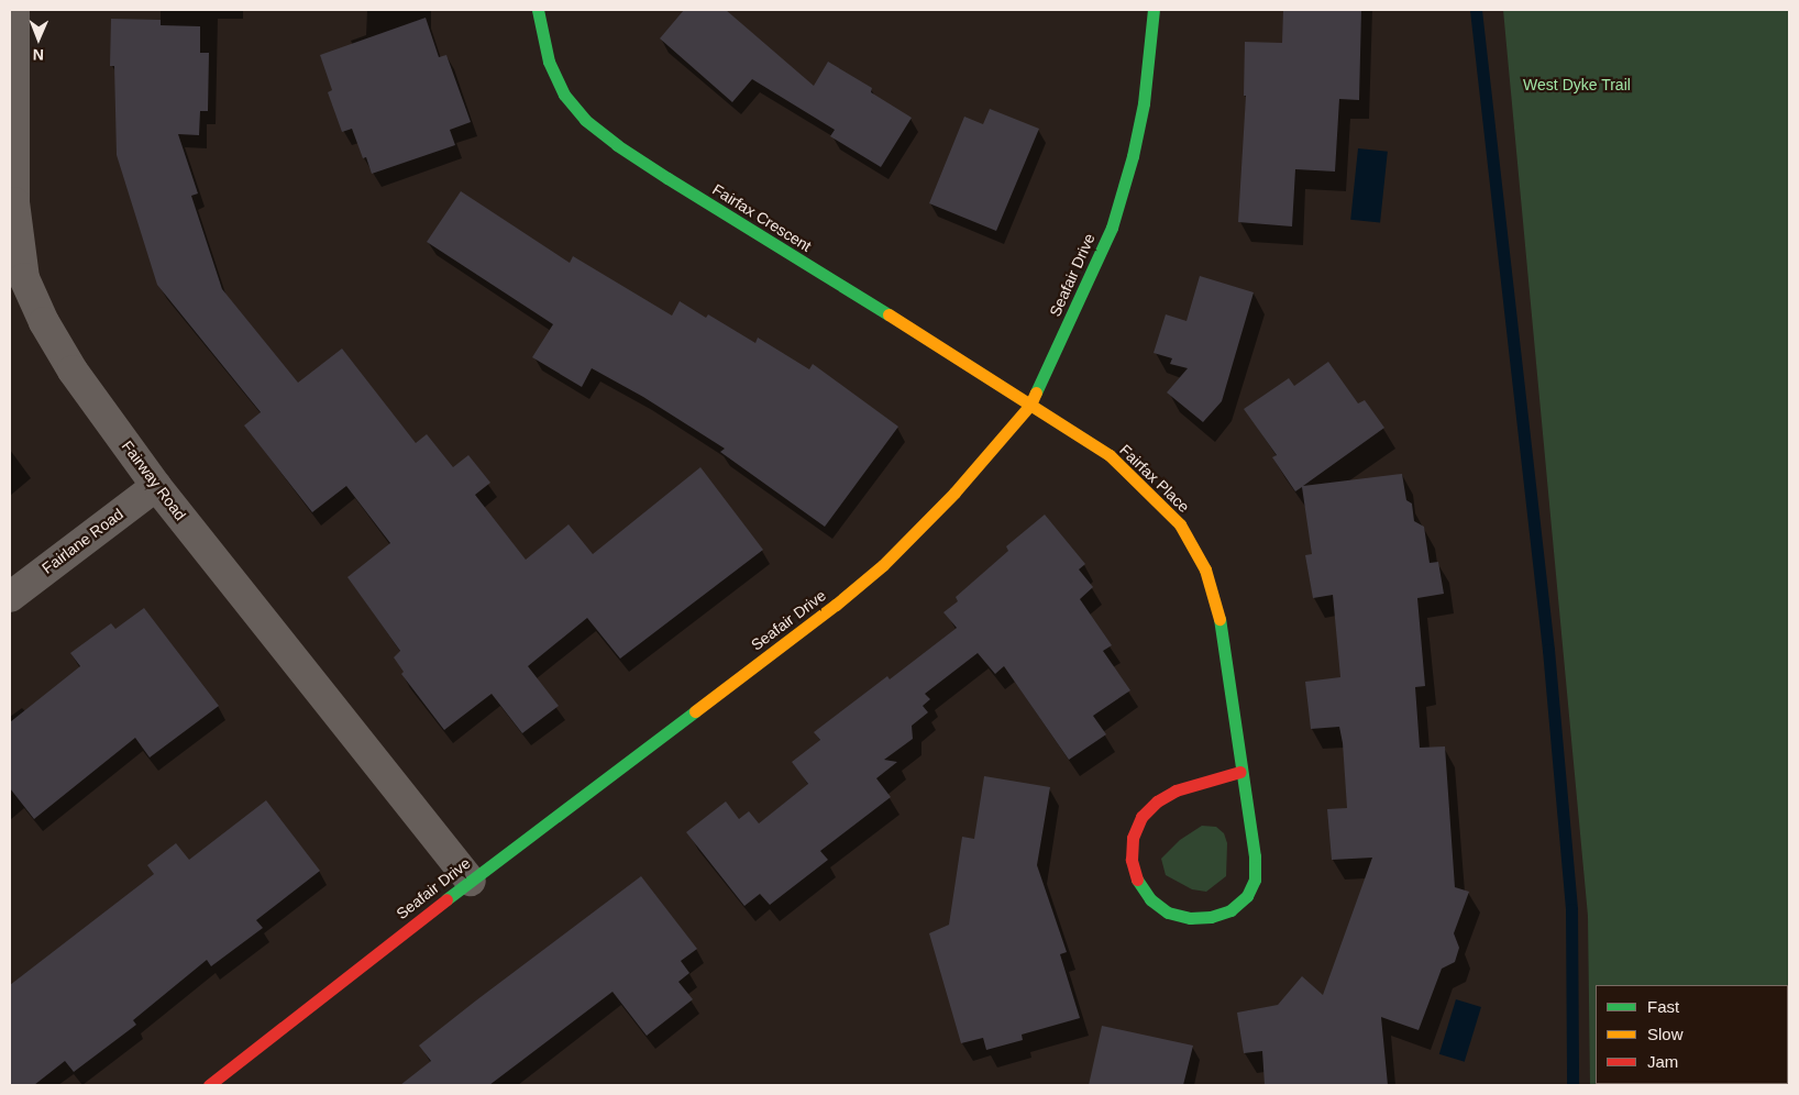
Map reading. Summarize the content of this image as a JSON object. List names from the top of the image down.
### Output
{
  "streets": {
    "street": [
      "Fairfax Crescent",
      "Seafair Drive",
      "Fairfax Place",
      "Fairway Road",
      "Fairlane Road"
    ]
  },
  "crossings": [
    ["Fairfax Crescent", "Seafair Drive"],
    ["Fairfax Crescent", "Fairfax Place"],
    ["Seafair Drive", "Fairfax Place"],
    ["Seafair Drive", "Fairway Road"],
    ["Fairway Road", "Fairlane Road"]
  ],
  "parks": ["West Dyke Trail"],
  "legend": ["Fast", "Slow", "Jam"],
  "north": "bottom"
}
